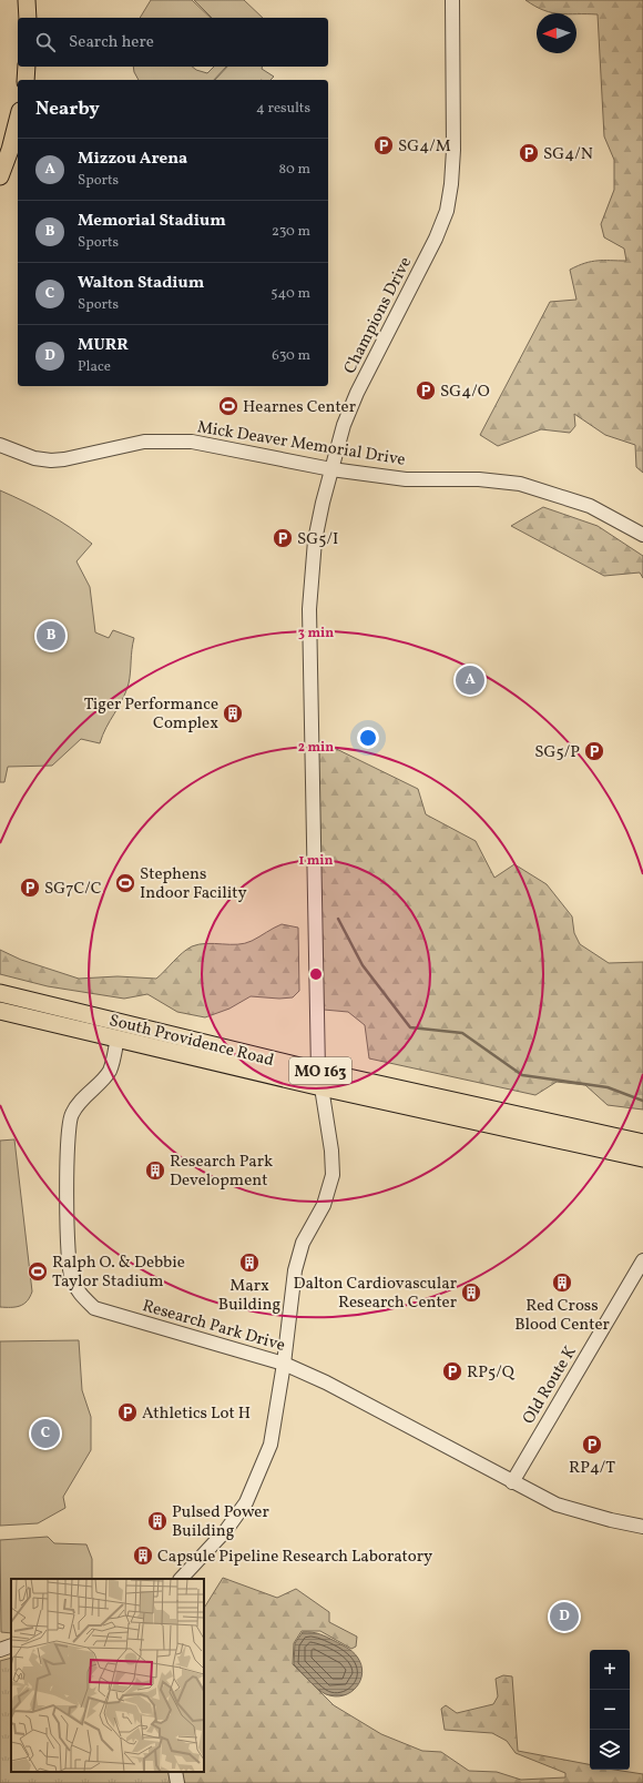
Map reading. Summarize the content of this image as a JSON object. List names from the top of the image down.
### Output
{
  "streets": {
    "main road": ["South Providence Road", "MO 163"],
    "street": [
      "Champions Drive",
      "Mick Deaver Memorial Drive",
      "Research Park Drive",
      "Old Route K"
    ]
  },
  "crossings": [
    ["Champions Drive", "Mick Deaver Memorial Drive"],
    ["Champions Drive", "South Providence Road"],
    ["South Providence Road", "Research Park Drive"],
    ["Research Park Drive", "Old Route K"]
  ],
  "places": {
    "parking": [
      "SG4/M",
      "SG4/N",
      "SG4/O",
      "SG5/I",
      "SG5/P",
      "SG7C/C",
      "RP5/Q",
      "Athletics Lot H",
      "RP4/T"
    ],
    "sports": ["Hearnes Center", "Stephens Indoor Facility", "Ralph O. & Debbie Taylor Stadium"],
    "building": [
      "Tiger Performance Complex",
      "Research Park Development",
      "Marx Building",
      "Red Cross Blood Center",
      "Dalton Cardiovascular Research Center",
      "Pulsed Power Building",
      "Capsule Pipeline Research Laboratory"
    ]
  },
  "north": "left",
  "page": {
    "search": "Search here",
    "heading": ["Nearby", "4 results"],
    "list": [
      {
        "mark": "A",
        "name": "Mizzou Arena",
        "note": "Sports",
        "value": "80 m"
      },
      {
        "mark": "B",
        "name": "Memorial Stadium",
        "note": "Sports",
        "value": "230 m"
      },
      {
        "mark": "C",
        "name": "Walton Stadium",
        "note": "Sports",
        "value": "540 m"
      },
      {
        "mark": "D",
        "name": "MURR",
        "note": "Place",
        "value": "630 m"
      }
    ],
    "pins": [
      "B",
      "A",
      "C",
      "D"
    ],
    "map_buttons": ["+", "−"]
  },
  "rings": ["3 min", "2 min", "1 min"]
}
